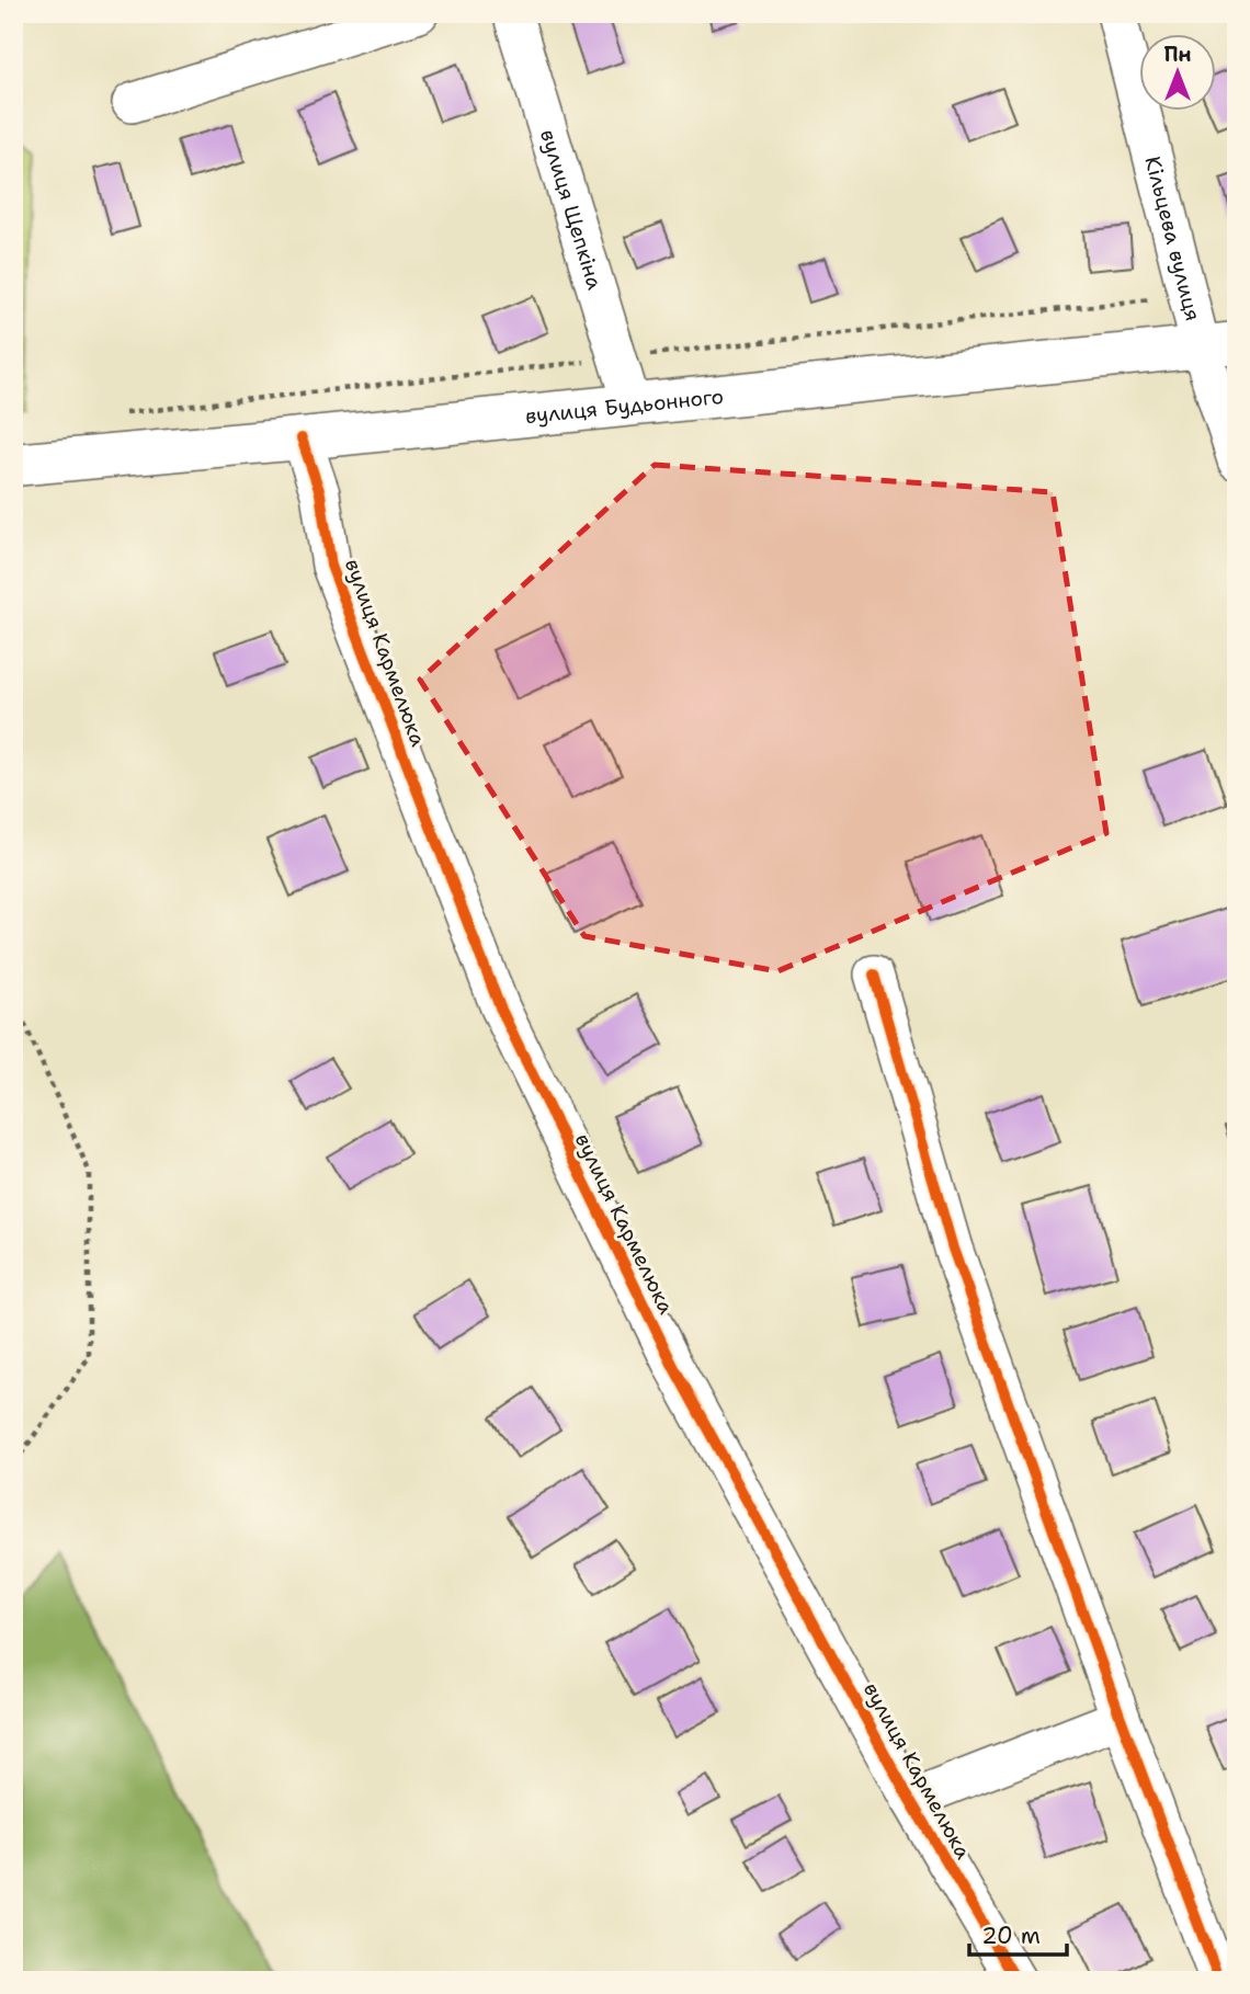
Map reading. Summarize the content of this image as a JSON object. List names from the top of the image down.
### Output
{
  "streets": {
    "main road": ["вулиця Будьонного"],
    "street": ["вулиця Щепкіна", "Кільцева вулиця", "вулиця Кармелюка"]
  },
  "crossings": [
    ["вулиця Щепкіна", "вулиця Будьонного"],
    ["Кільцева вулиця", "вулиця Будьонного"],
    ["вулиця Будьонного", "вулиця Кармелюка"]
  ],
  "scale_bar": "20 m",
  "north": "top"
}
